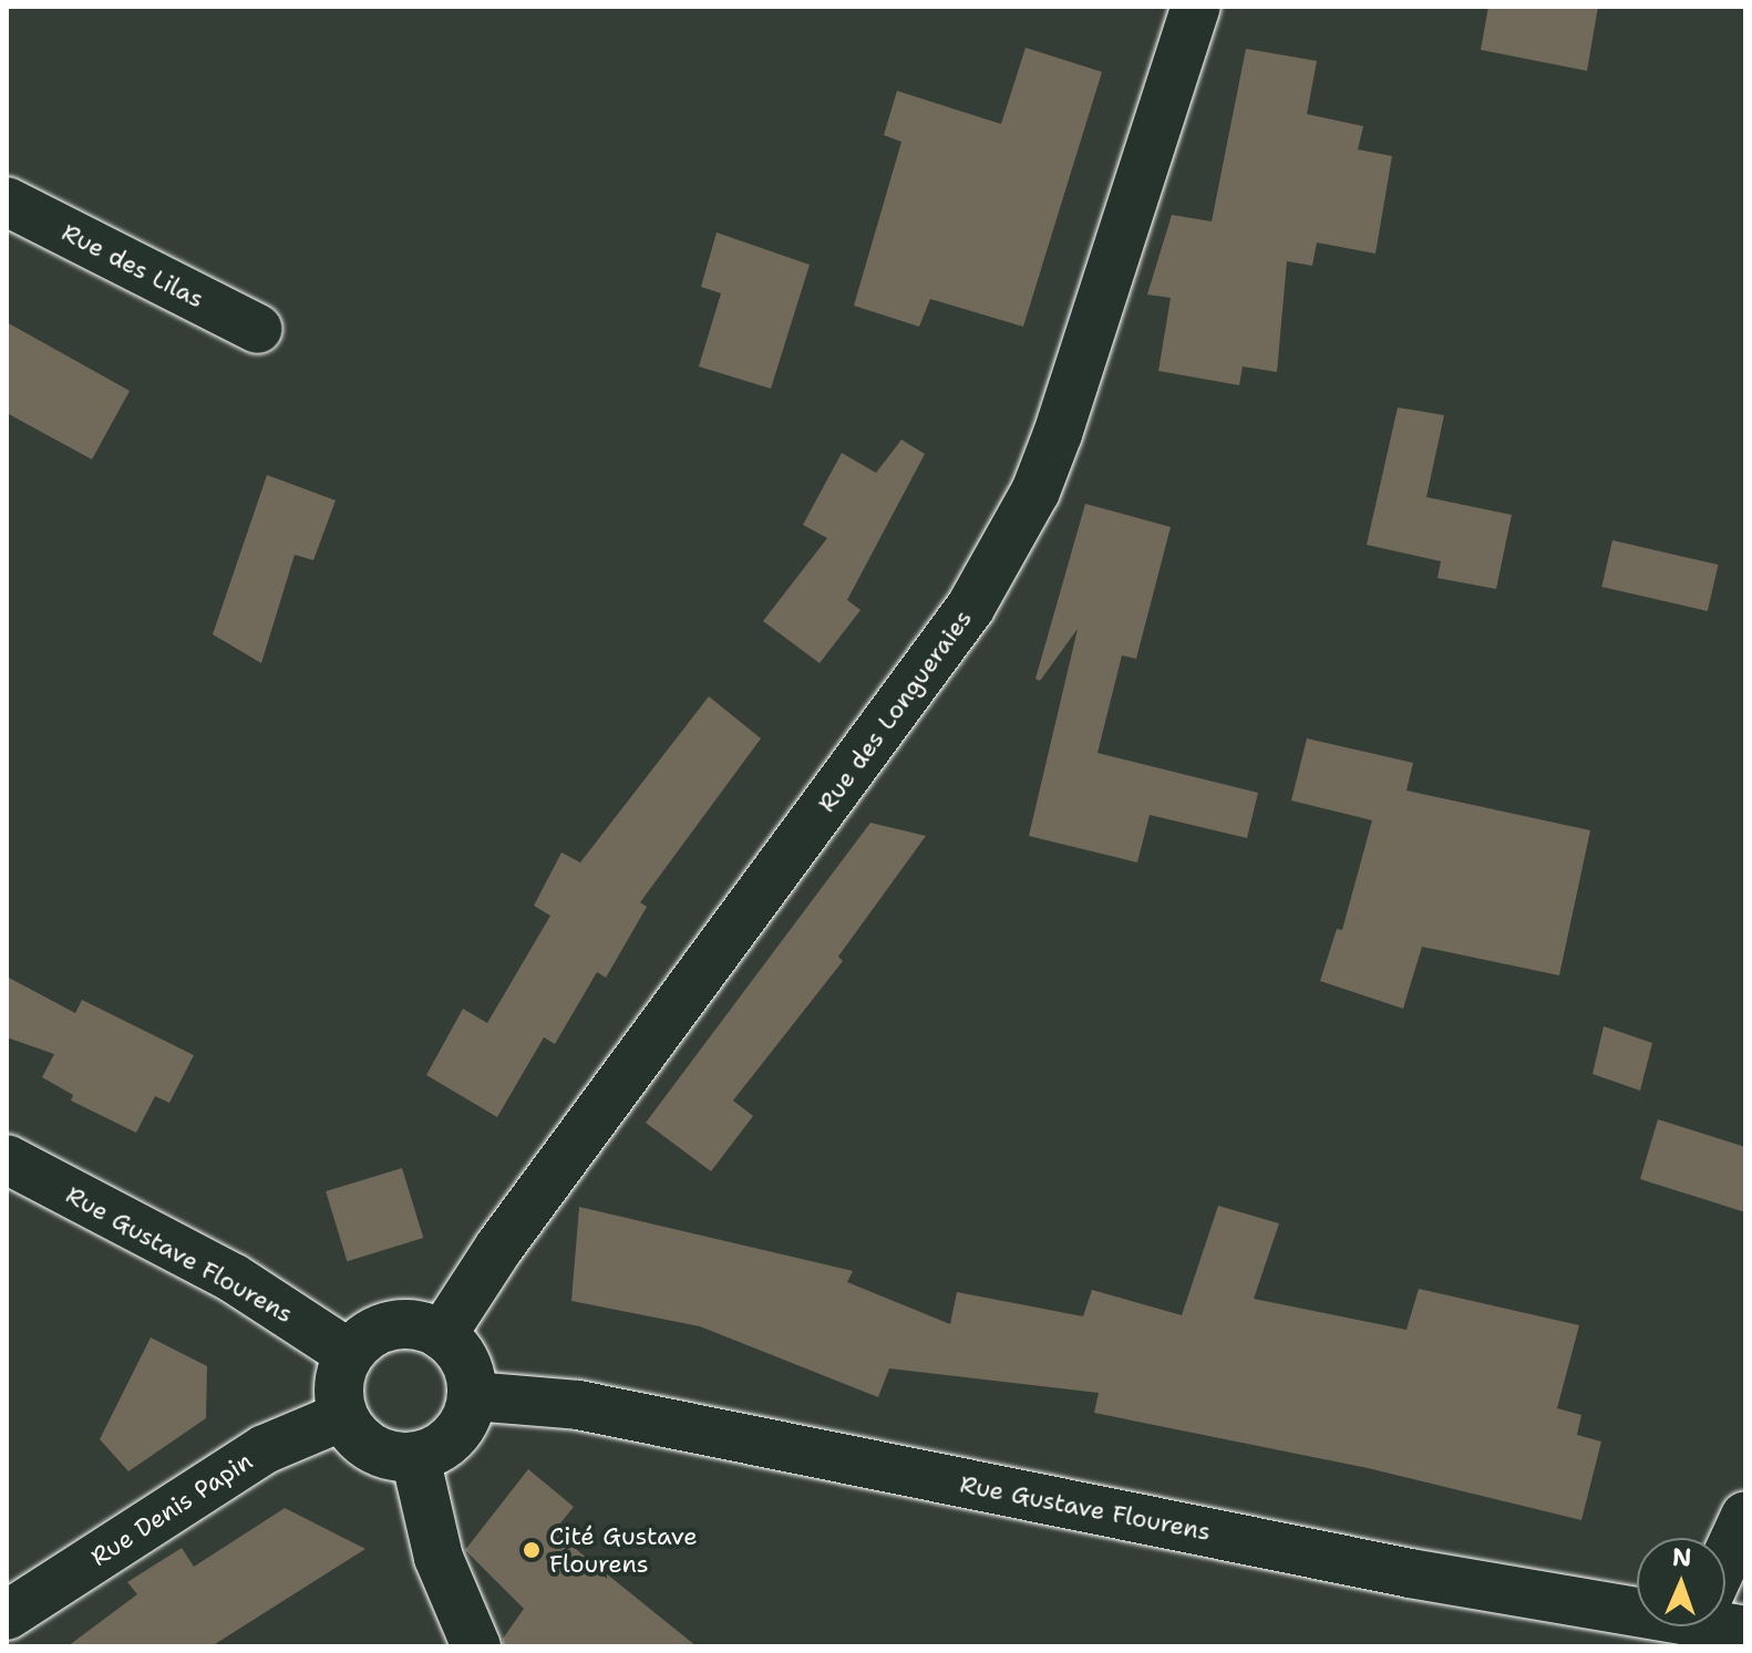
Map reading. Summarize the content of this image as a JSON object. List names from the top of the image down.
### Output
{
  "streets": {
    "street": [
      "Rue des Lilas",
      "Rue des Longueraies",
      "Rue Gustave Flourens",
      "Rue Denis Papin"
    ]
  },
  "crossings": [
    ["Rue des Longueraies", "Rue Gustave Flourens"],
    ["Rue des Longueraies", "Rue Denis Papin"],
    ["Rue Gustave Flourens", "Rue Denis Papin"]
  ],
  "places": ["Cité Gustave Flourens"],
  "north": "top"
}
